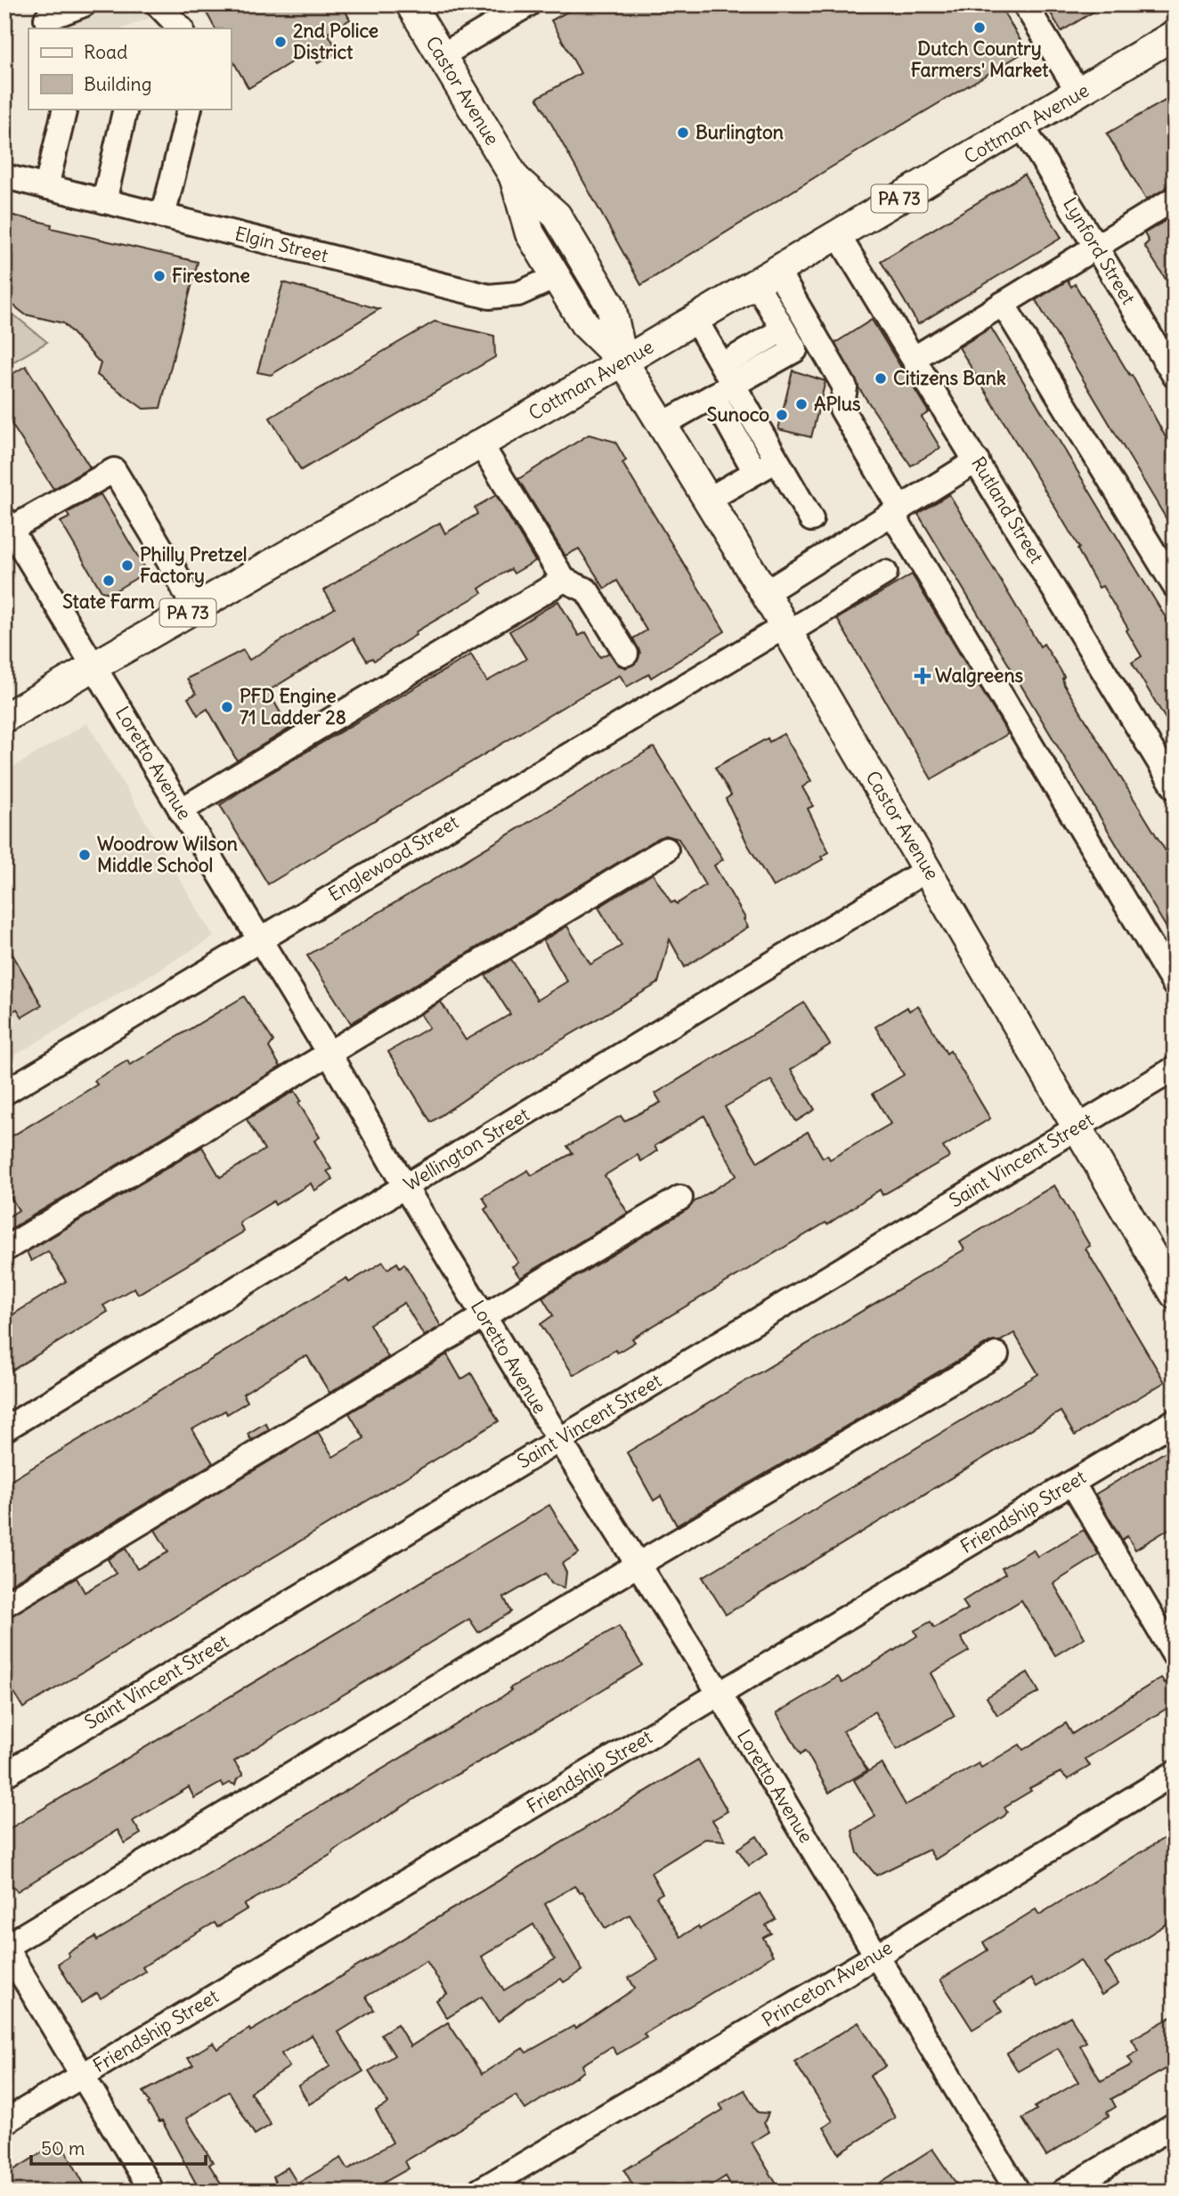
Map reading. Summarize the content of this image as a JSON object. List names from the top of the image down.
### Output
{
  "streets": {
    "main road": ["Castor Avenue", "Cottman Avenue", "PA 73"],
    "street": [
      "Elgin Street",
      "Lynford Street",
      "Rutland Street",
      "Loretto Avenue",
      "Englewood Street",
      "Wellington Street",
      "Saint Vincent Street",
      "Friendship Street",
      "Princeton Avenue"
    ]
  },
  "crossings": [
    ["Castor Avenue", "Cottman Avenue"],
    ["Castor Avenue", "Elgin Street"],
    ["Castor Avenue", "Englewood Street"],
    ["Castor Avenue", "Wellington Street"],
    ["Castor Avenue", "Saint Vincent Street"],
    ["Cottman Avenue", "Lynford Street"],
    ["Cottman Avenue", "Rutland Street"],
    ["Cottman Avenue", "Loretto Avenue"],
    ["Loretto Avenue", "Englewood Street"],
    ["Loretto Avenue", "Wellington Street"],
    ["Loretto Avenue", "Saint Vincent Street"],
    ["Loretto Avenue", "Friendship Street"],
    ["Loretto Avenue", "Princeton Avenue"]
  ],
  "places": {
    "other": [
      "Dutch Country Farmers' Market",
      "2nd Police District",
      "Burlington",
      "Firestone",
      "Citizens Bank",
      "APlus",
      "Sunoco",
      "Philly Pretzel Factory",
      "State Farm",
      "PFD Engine 71 Ladder 28",
      "Woodrow Wilson Middle School"
    ],
    "health": ["Walgreens"]
  },
  "legend": ["Road", "Building"],
  "scale_bar": "50 m"
}
